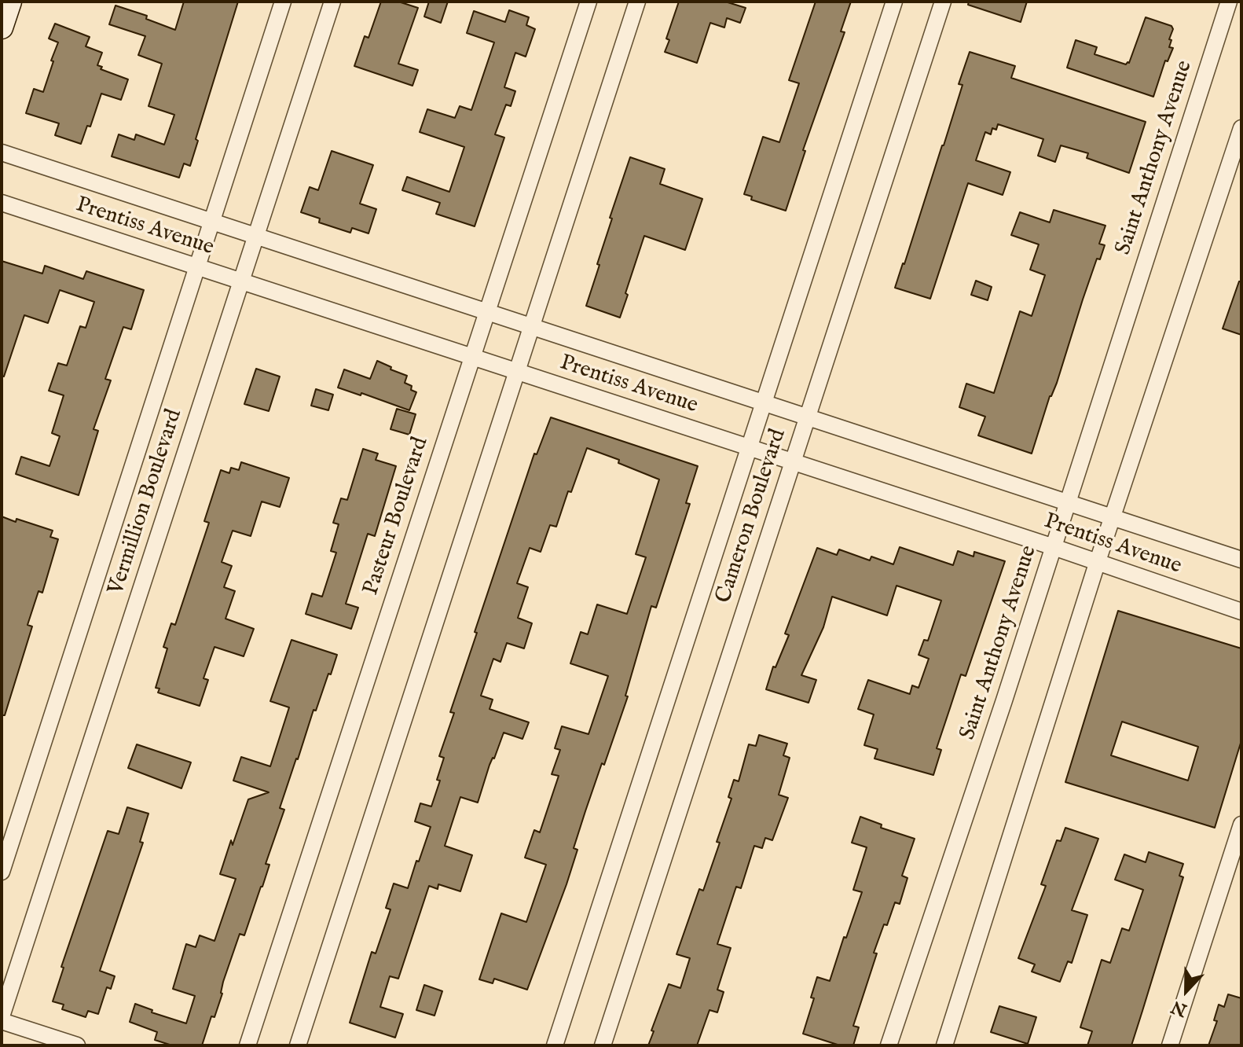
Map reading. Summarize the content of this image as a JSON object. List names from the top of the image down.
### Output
{
  "streets": {
    "street": [
      "Saint Anthony Avenue",
      "Prentiss Avenue",
      "Vermillion Boulevard",
      "Pasteur Boulevard",
      "Cameron Boulevard"
    ]
  },
  "crossings": [
    ["Saint Anthony Avenue", "Prentiss Avenue"],
    ["Prentiss Avenue", "Vermillion Boulevard"],
    ["Prentiss Avenue", "Pasteur Boulevard"],
    ["Prentiss Avenue", "Cameron Boulevard"]
  ],
  "north": "bottom"
}
